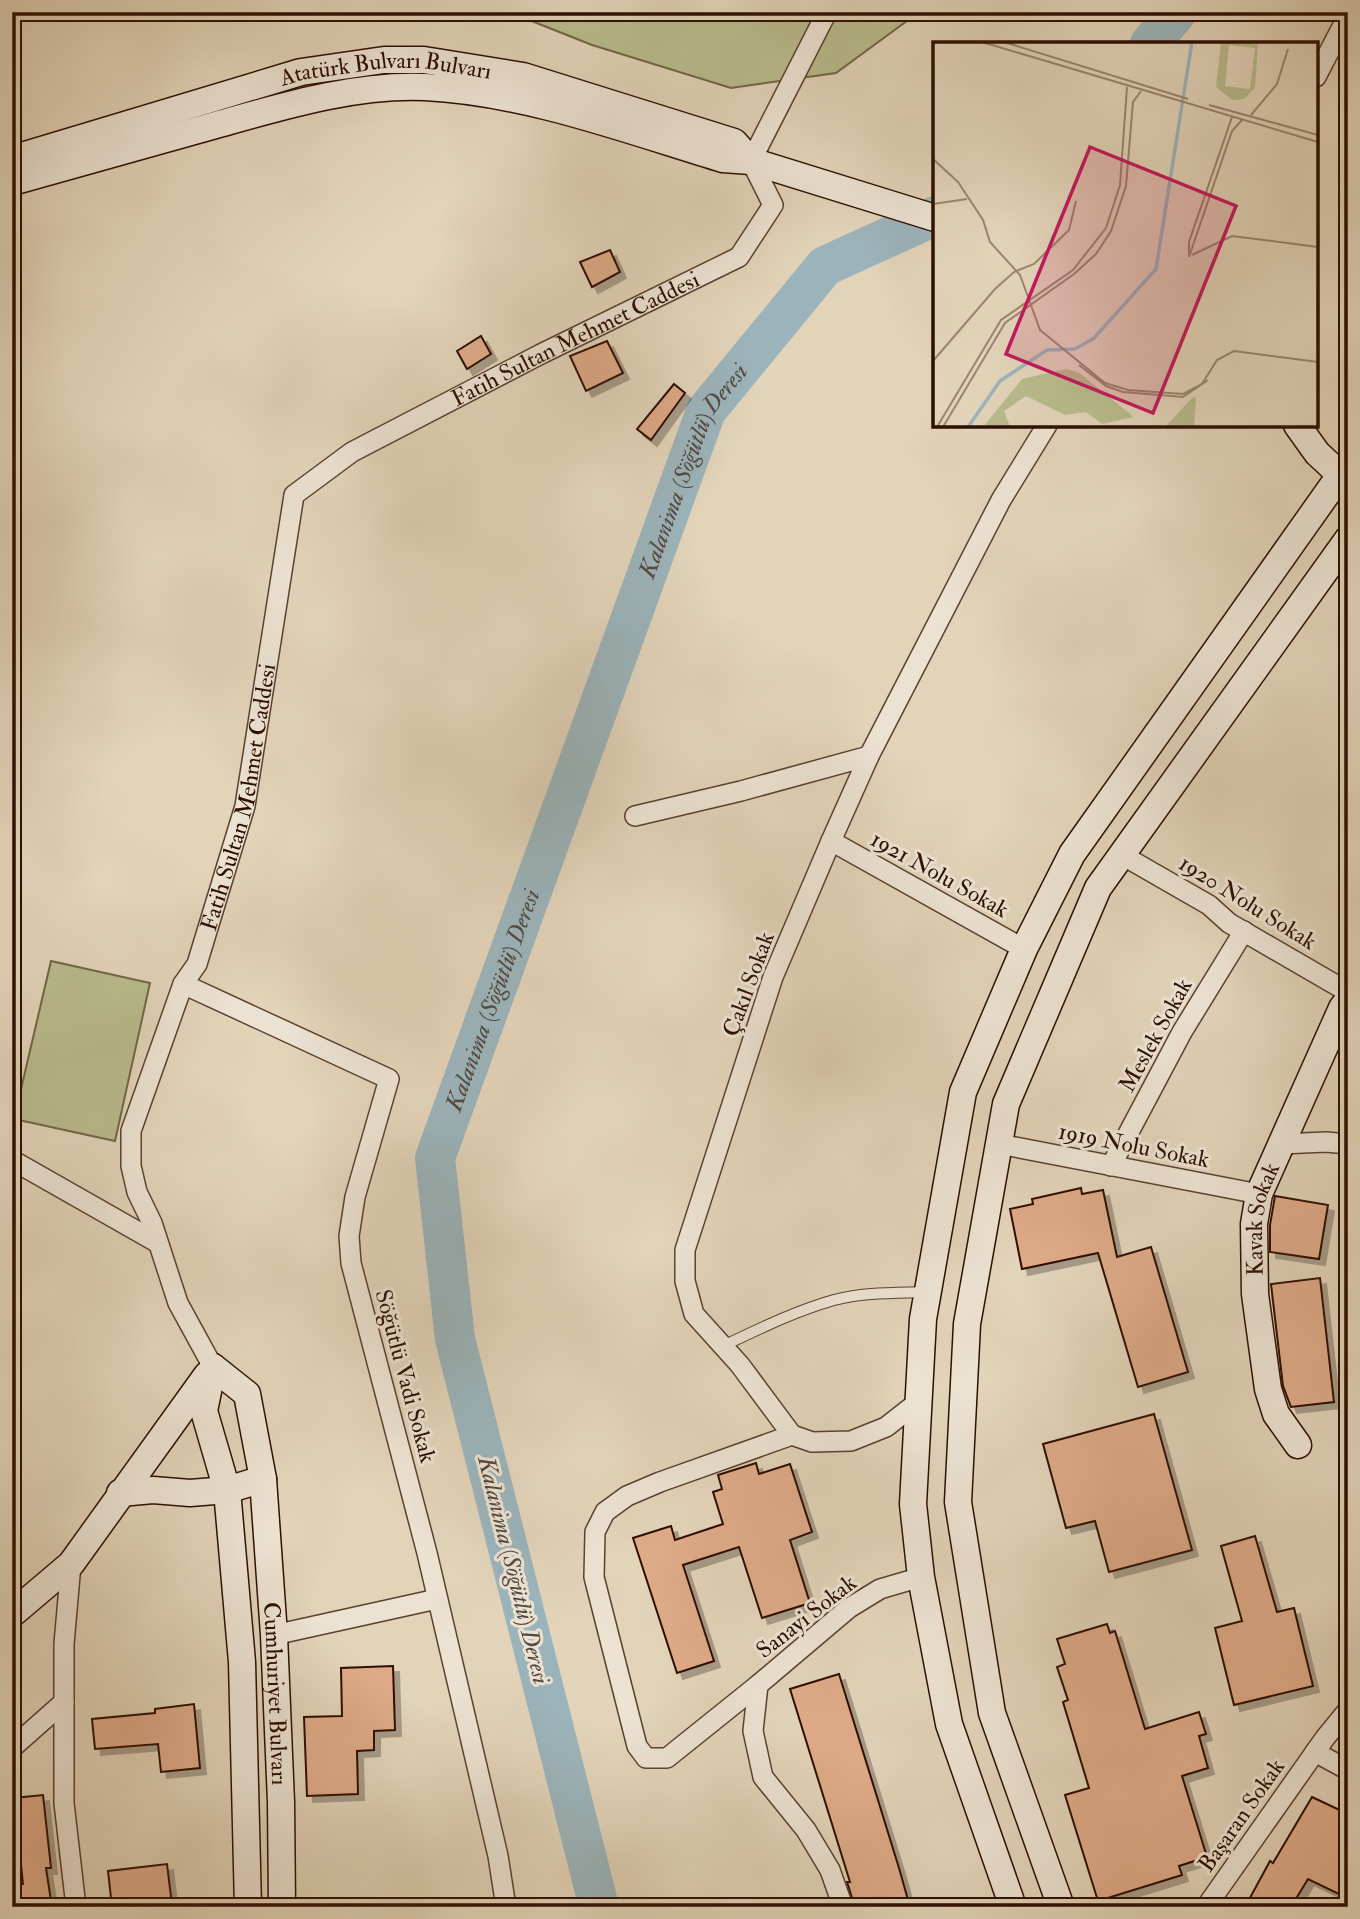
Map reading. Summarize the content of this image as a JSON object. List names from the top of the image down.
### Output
{
  "streets": {
    "street": [
      "Atatürk Bulvarı Bulvarı",
      "Fatih Sultan Mehmet Caddesi",
      "1921 Nolu Sokak",
      "1920 Nolu Sokak",
      "Çakıl Sokak",
      "Meslek Sokak",
      "1919 Nolu Sokak",
      "Kavak Sokak",
      "Söğütlü Vadi Sokak",
      "Sanayi Sokak",
      "Cumhuriyet Bulvarı",
      "Başaran Sokak"
    ]
  },
  "crossings": [
    ["Atatürk Bulvarı Bulvarı", "Fatih Sultan Mehmet Caddesi"],
    ["Fatih Sultan Mehmet Caddesi", "Söğütlü Vadi Sokak"],
    ["Fatih Sultan Mehmet Caddesi", "Cumhuriyet Bulvarı"],
    ["1921 Nolu Sokak", "Çakıl Sokak"],
    ["1920 Nolu Sokak", "Meslek Sokak"],
    ["Meslek Sokak", "1919 Nolu Sokak"],
    ["1919 Nolu Sokak", "Kavak Sokak"]
  ],
  "water": ["Kalanima (Söğütlü) Deresi"]
}
